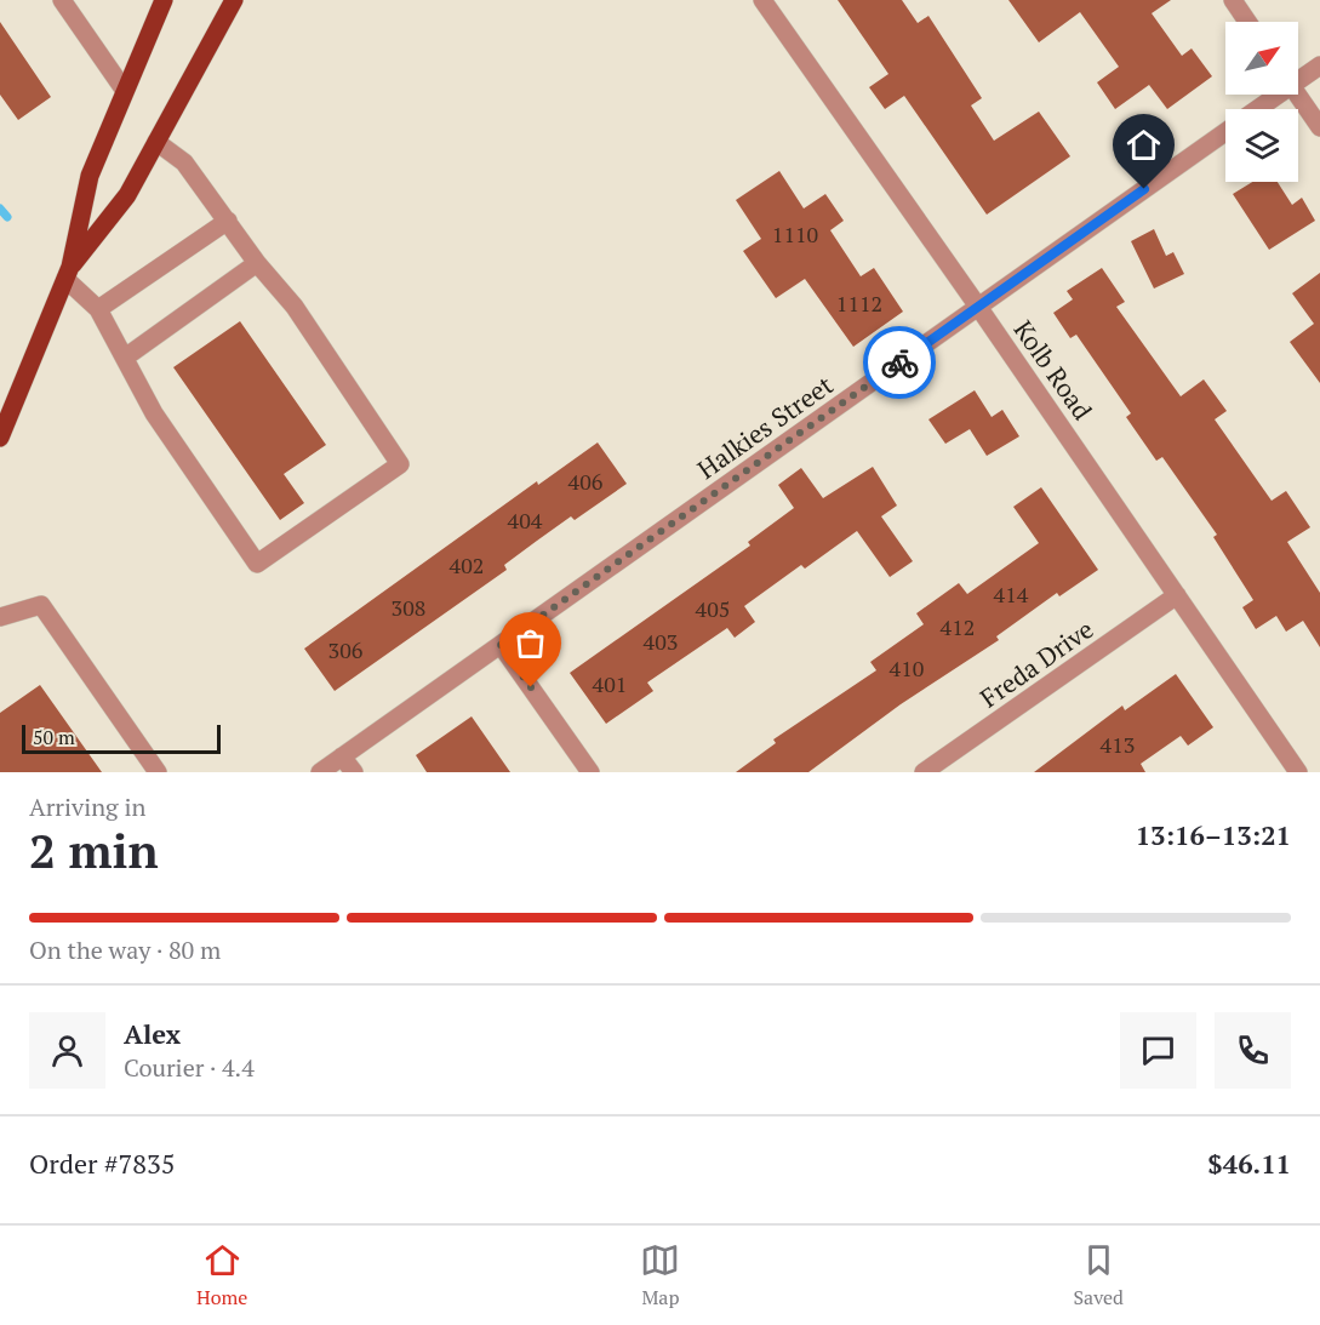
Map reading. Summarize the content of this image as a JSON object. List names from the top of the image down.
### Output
{
  "streets": {
    "street": ["Kolb Road", "Halkies Street", "Freda Drive"]
  },
  "crossings": [
    ["Kolb Road", "Halkies Street"],
    ["Kolb Road", "Freda Drive"]
  ],
  "house_numbers": [
    "1110",
    "1112",
    "406",
    "404",
    "402",
    "414",
    "308",
    "405",
    "412",
    "403",
    "306",
    "410",
    "401",
    "413"
  ],
  "scale_bar": "50 m",
  "north": "top right",
  "page": {
    "scale": "50 m",
    "heading": ["2 min", "Arriving in", "13:16–13:21"],
    "panel": [
      "Alex",
      "Courier · 4.4",
      "Order #7835",
      "$46.11"
    ],
    "bar": "On the way · 80 m",
    "tabs": ["Home", "Map", "Saved"]
  }
}
